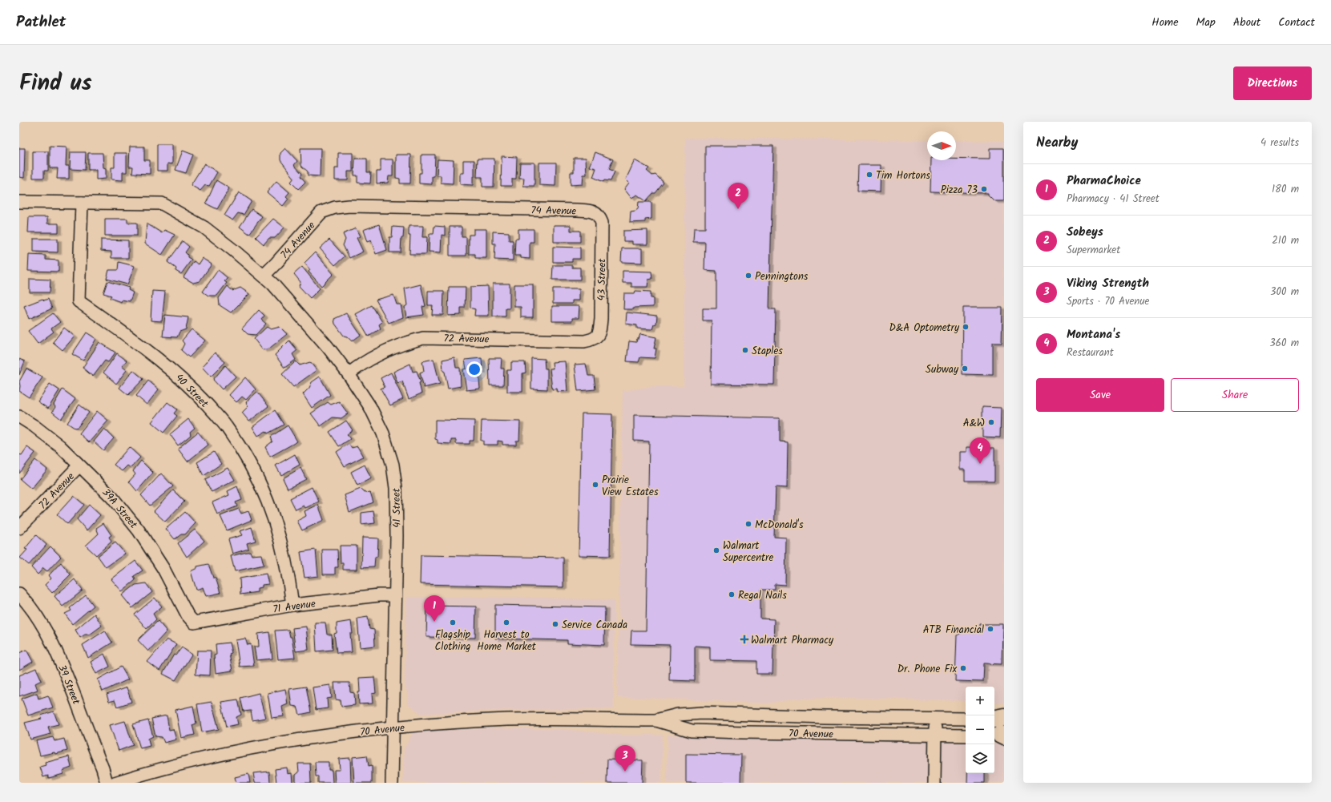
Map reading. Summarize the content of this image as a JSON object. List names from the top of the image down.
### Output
{
  "streets": {
    "street": [
      "74 Avenue",
      "43 Street",
      "72 Avenue",
      "40 Street",
      "39A Street",
      "41 Street",
      "71 Avenue",
      "39 Street",
      "70 Avenue"
    ]
  },
  "crossings": [
    ["74 Avenue", "43 Street"],
    ["74 Avenue", "41 Street"],
    ["43 Street", "72 Avenue"],
    ["72 Avenue", "39A Street"],
    ["72 Avenue", "41 Street"],
    ["40 Street", "71 Avenue"],
    ["39A Street", "71 Avenue"],
    ["41 Street", "71 Avenue"],
    ["41 Street", "70 Avenue"]
  ],
  "places": {
    "other": [
      "Tim Hortons",
      "Pizza 73",
      "Penningtons",
      "D&A Optometry",
      "Staples",
      "Subway",
      "A&W",
      "Prairie View Estates",
      "McDonald's",
      "Walmart Supercentre",
      "Regal Nails",
      "Flagship Clothing",
      "Harvest to Home Market",
      "Service Canada",
      "ATB Financial",
      "Dr. Phone Fix"
    ],
    "health": ["Walmart Pharmacy"]
  },
  "north": "right",
  "page": {
    "header": "Pathlet",
    "nav": [
      "Home",
      "Map",
      "About",
      "Contact"
    ],
    "title": "Find us",
    "buttons": [
      "Directions",
      ["Save", "Share"]
    ],
    "heading": ["Nearby", "4 results"],
    "list": [
      {
        "mark": "1",
        "name": "PharmaChoice",
        "note": "Pharmacy · 41 Street",
        "value": "180 m"
      },
      {
        "mark": "2",
        "name": "Sobeys",
        "note": "Supermarket",
        "value": "210 m"
      },
      {
        "mark": "3",
        "name": "Viking Strength",
        "note": "Sports · 70 Avenue",
        "value": "300 m"
      },
      {
        "mark": "4",
        "name": "Montana's",
        "note": "Restaurant",
        "value": "360 m"
      }
    ],
    "pins": [
      "2",
      "4",
      "1",
      "3"
    ],
    "map_buttons": ["+", "−"]
  }
}
